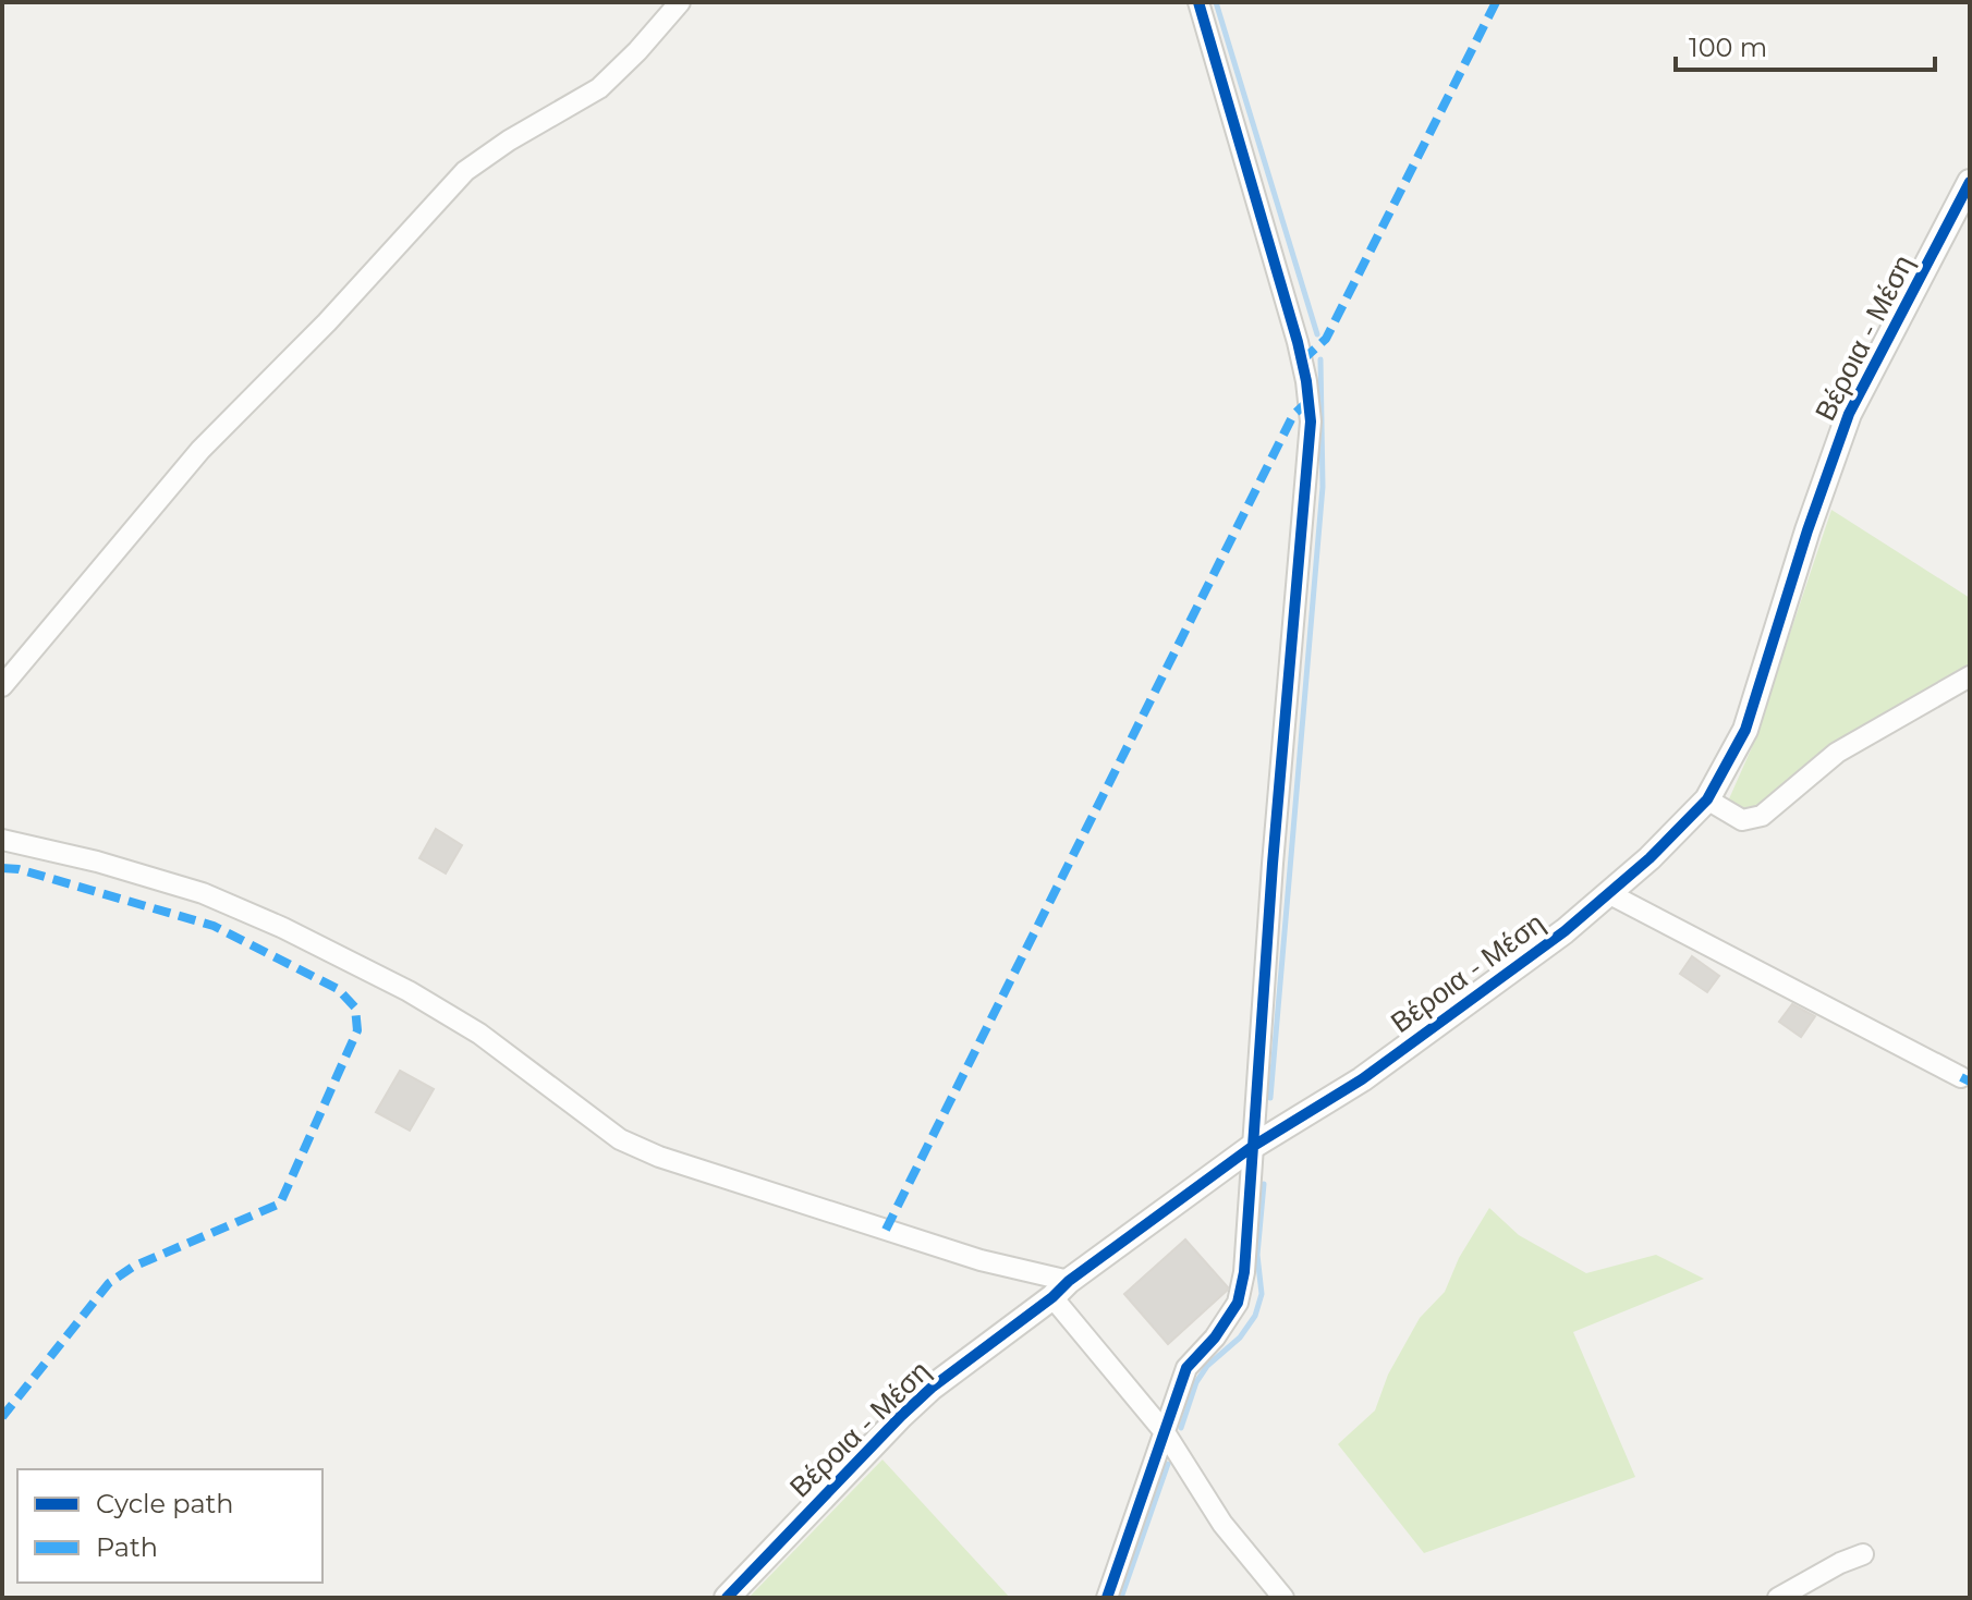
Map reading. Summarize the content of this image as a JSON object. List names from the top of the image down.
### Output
{
  "streets": {
    "street": ["Βέροια - Μέση"]
  },
  "legend": ["Cycle path", "Path"],
  "scale_bar": "100 m"
}
